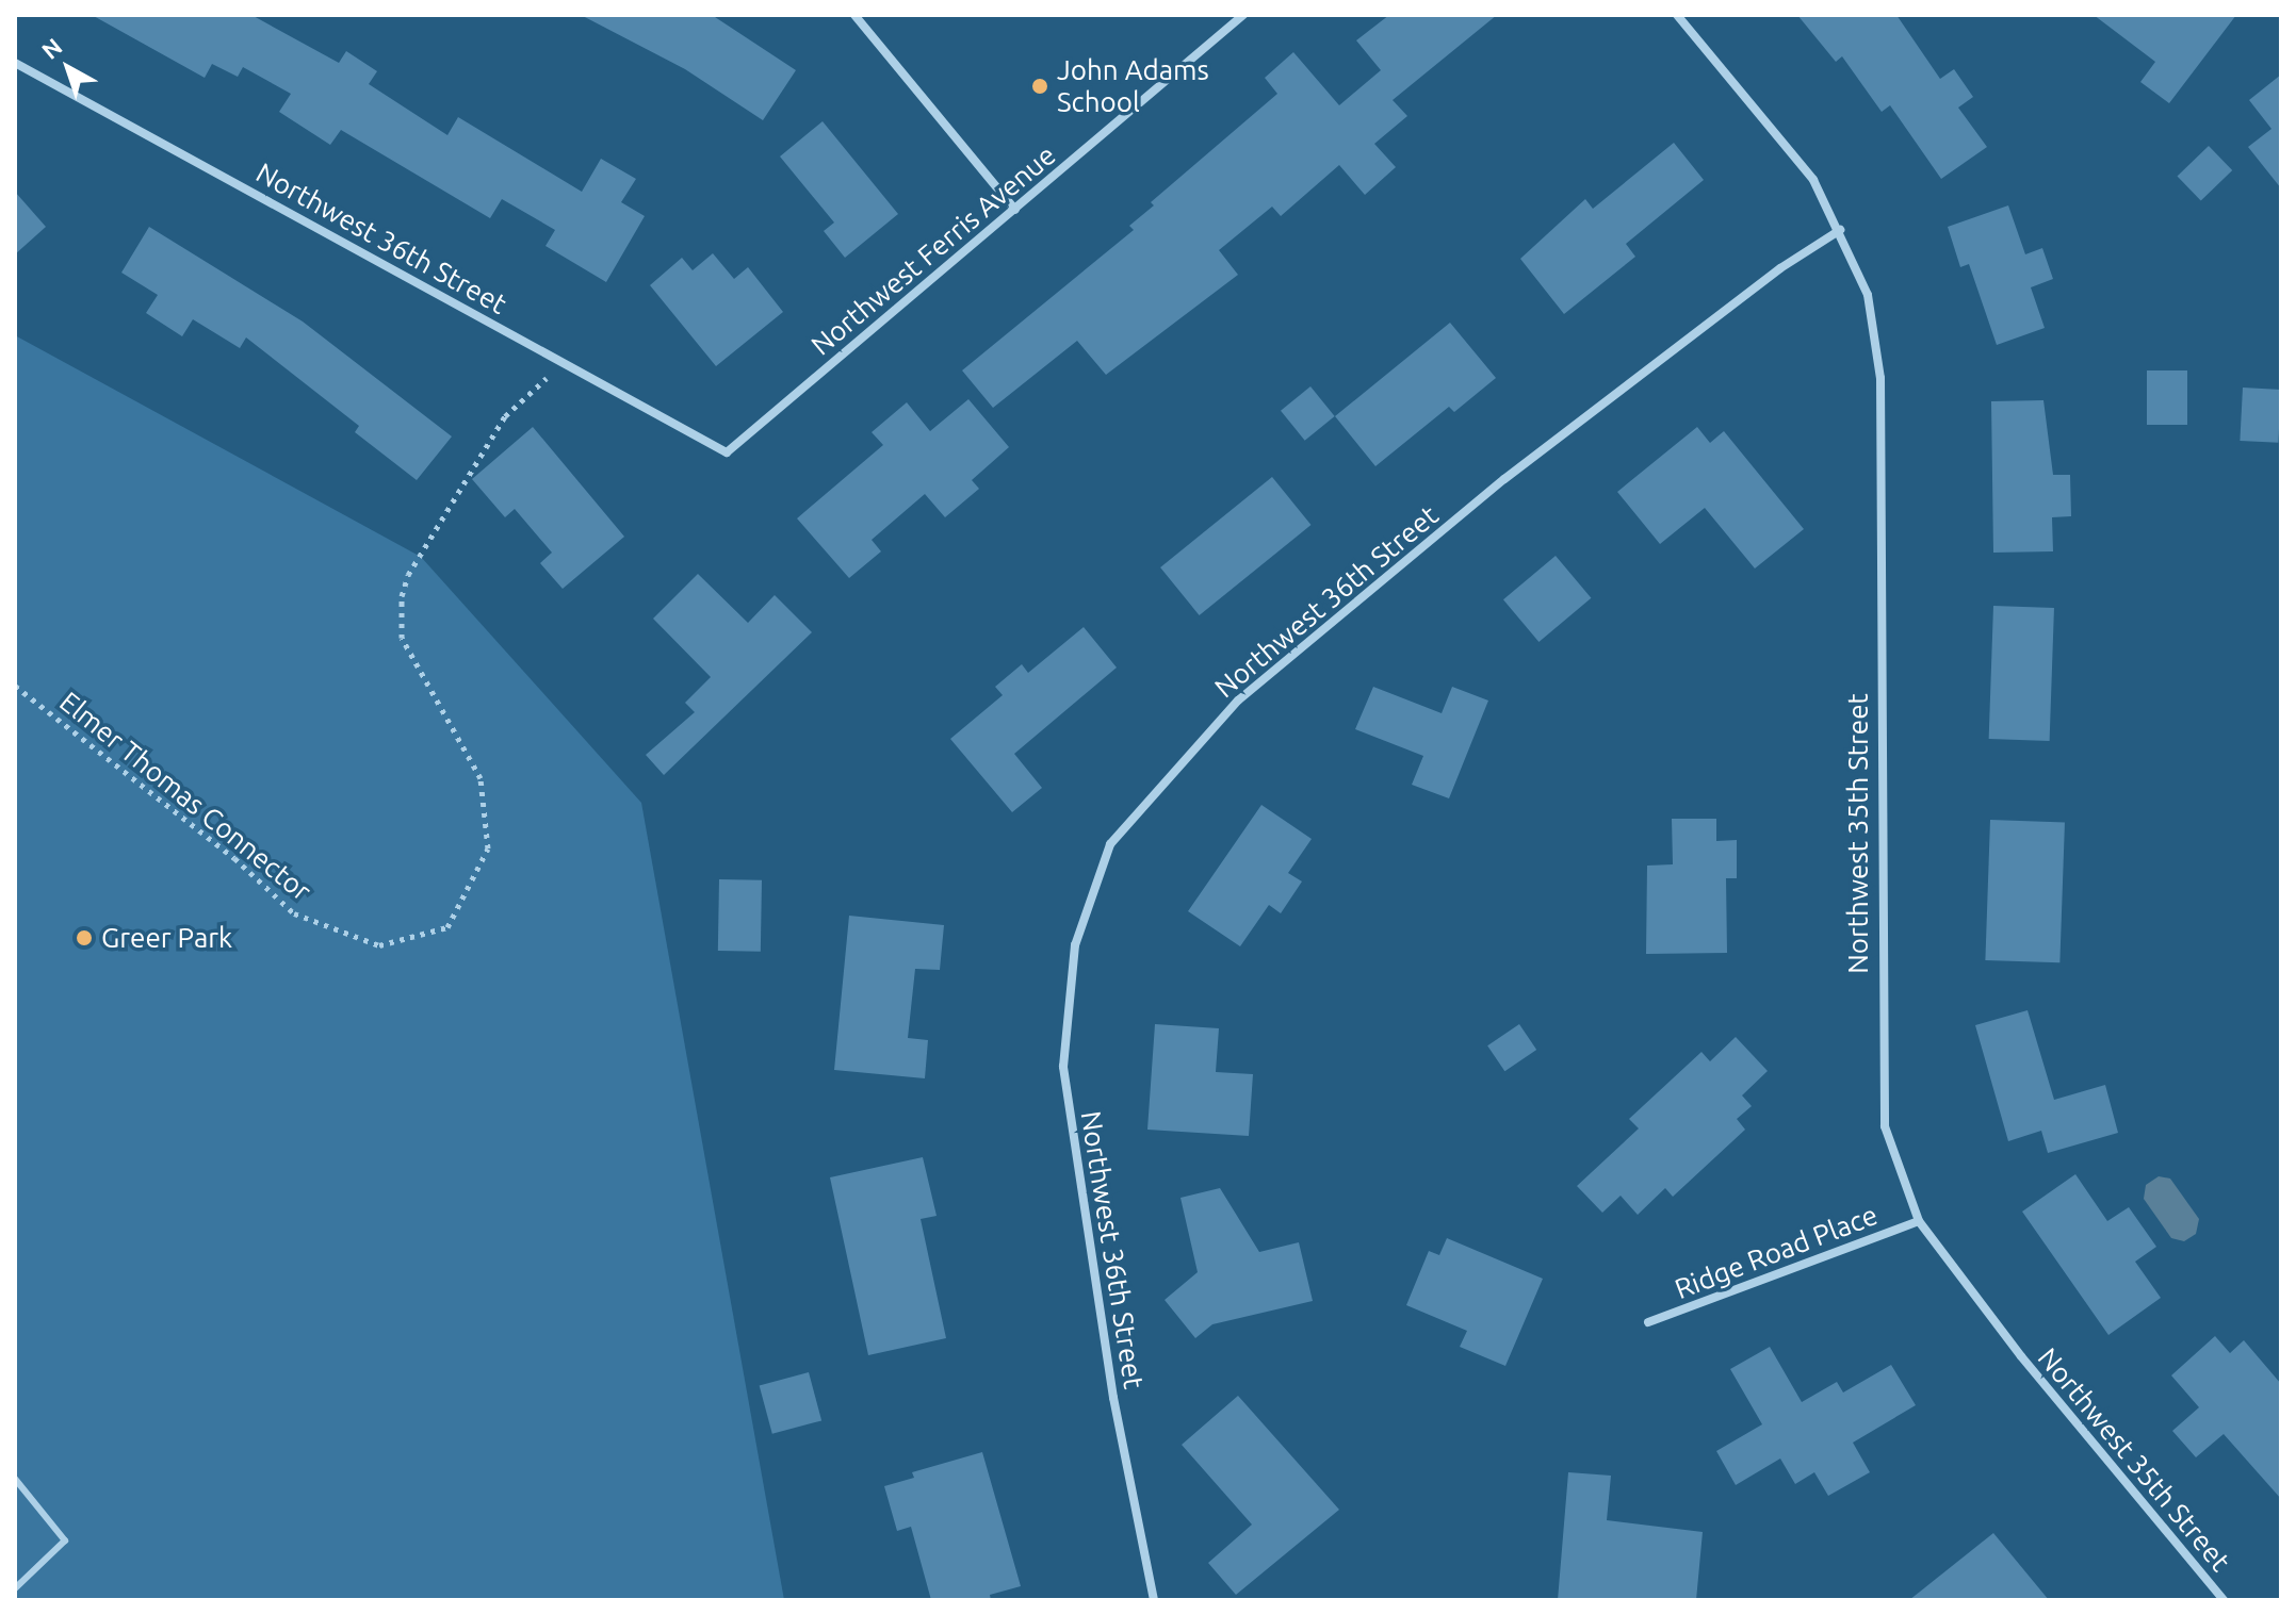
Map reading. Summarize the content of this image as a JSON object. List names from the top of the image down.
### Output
{
  "streets": {
    "street": [
      "Northwest 36th Street",
      "Northwest Ferris Avenue",
      "Northwest 35th Street",
      "Ridge Road Place"
    ],
    "path": ["Elmer Thomas Connector"]
  },
  "crossings": [
    ["Northwest 36th Street", "Northwest Ferris Avenue"],
    ["Northwest 36th Street", "Elmer Thomas Connector"],
    ["Northwest 36th Street", "Northwest 35th Street"],
    ["Northwest 35th Street", "Ridge Road Place"]
  ],
  "places": ["John Adams School", "Greer Park"],
  "north": "top left"
}
